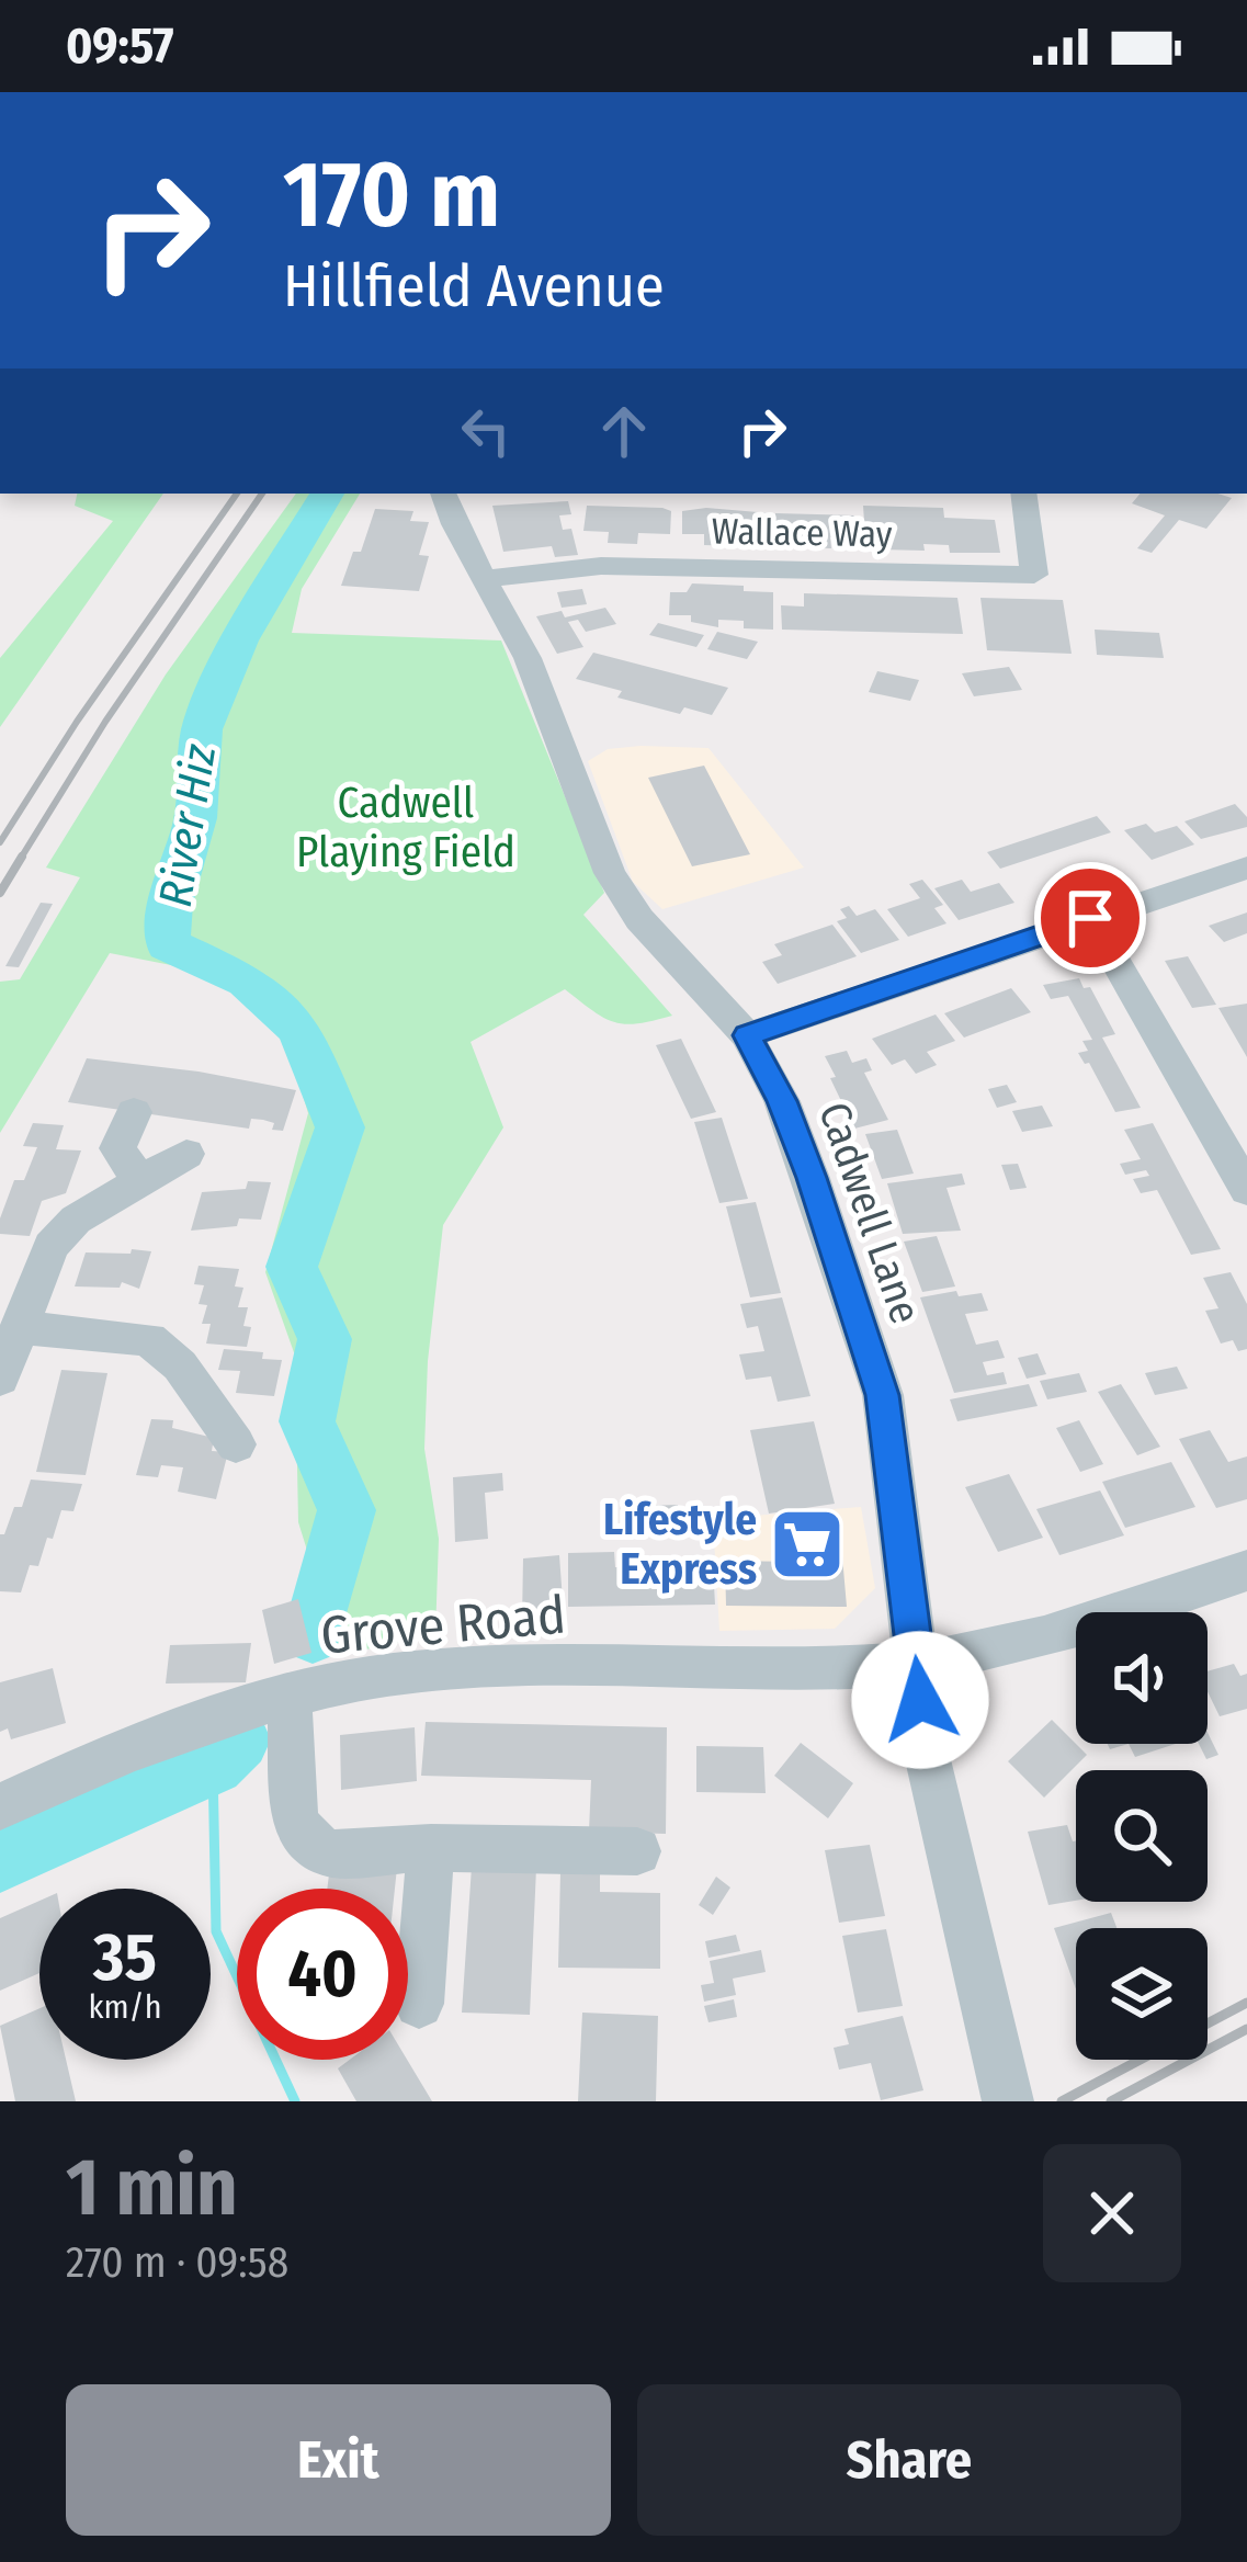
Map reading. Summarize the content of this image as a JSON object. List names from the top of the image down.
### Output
{
  "streets": {
    "street": ["Wallace Way", "Cadwell Lane", "Grove Road"]
  },
  "crossings": [
    ["Wallace Way", "Cadwell Lane"],
    ["Cadwell Lane", "Grove Road"]
  ],
  "water": ["River Hiz"],
  "parks": ["Cadwell Playing Field"],
  "places": {
    "supermarket": ["Lifestyle Express"]
  },
  "page": {
    "status": "09:57",
    "turn": ["170 m", "Hillfield Avenue"],
    "speed": "35 km/h",
    "limit": "40",
    "heading": ["1 min", "270 m · 09:58"],
    "buttons": ["Exit", "Share"]
  }
}
